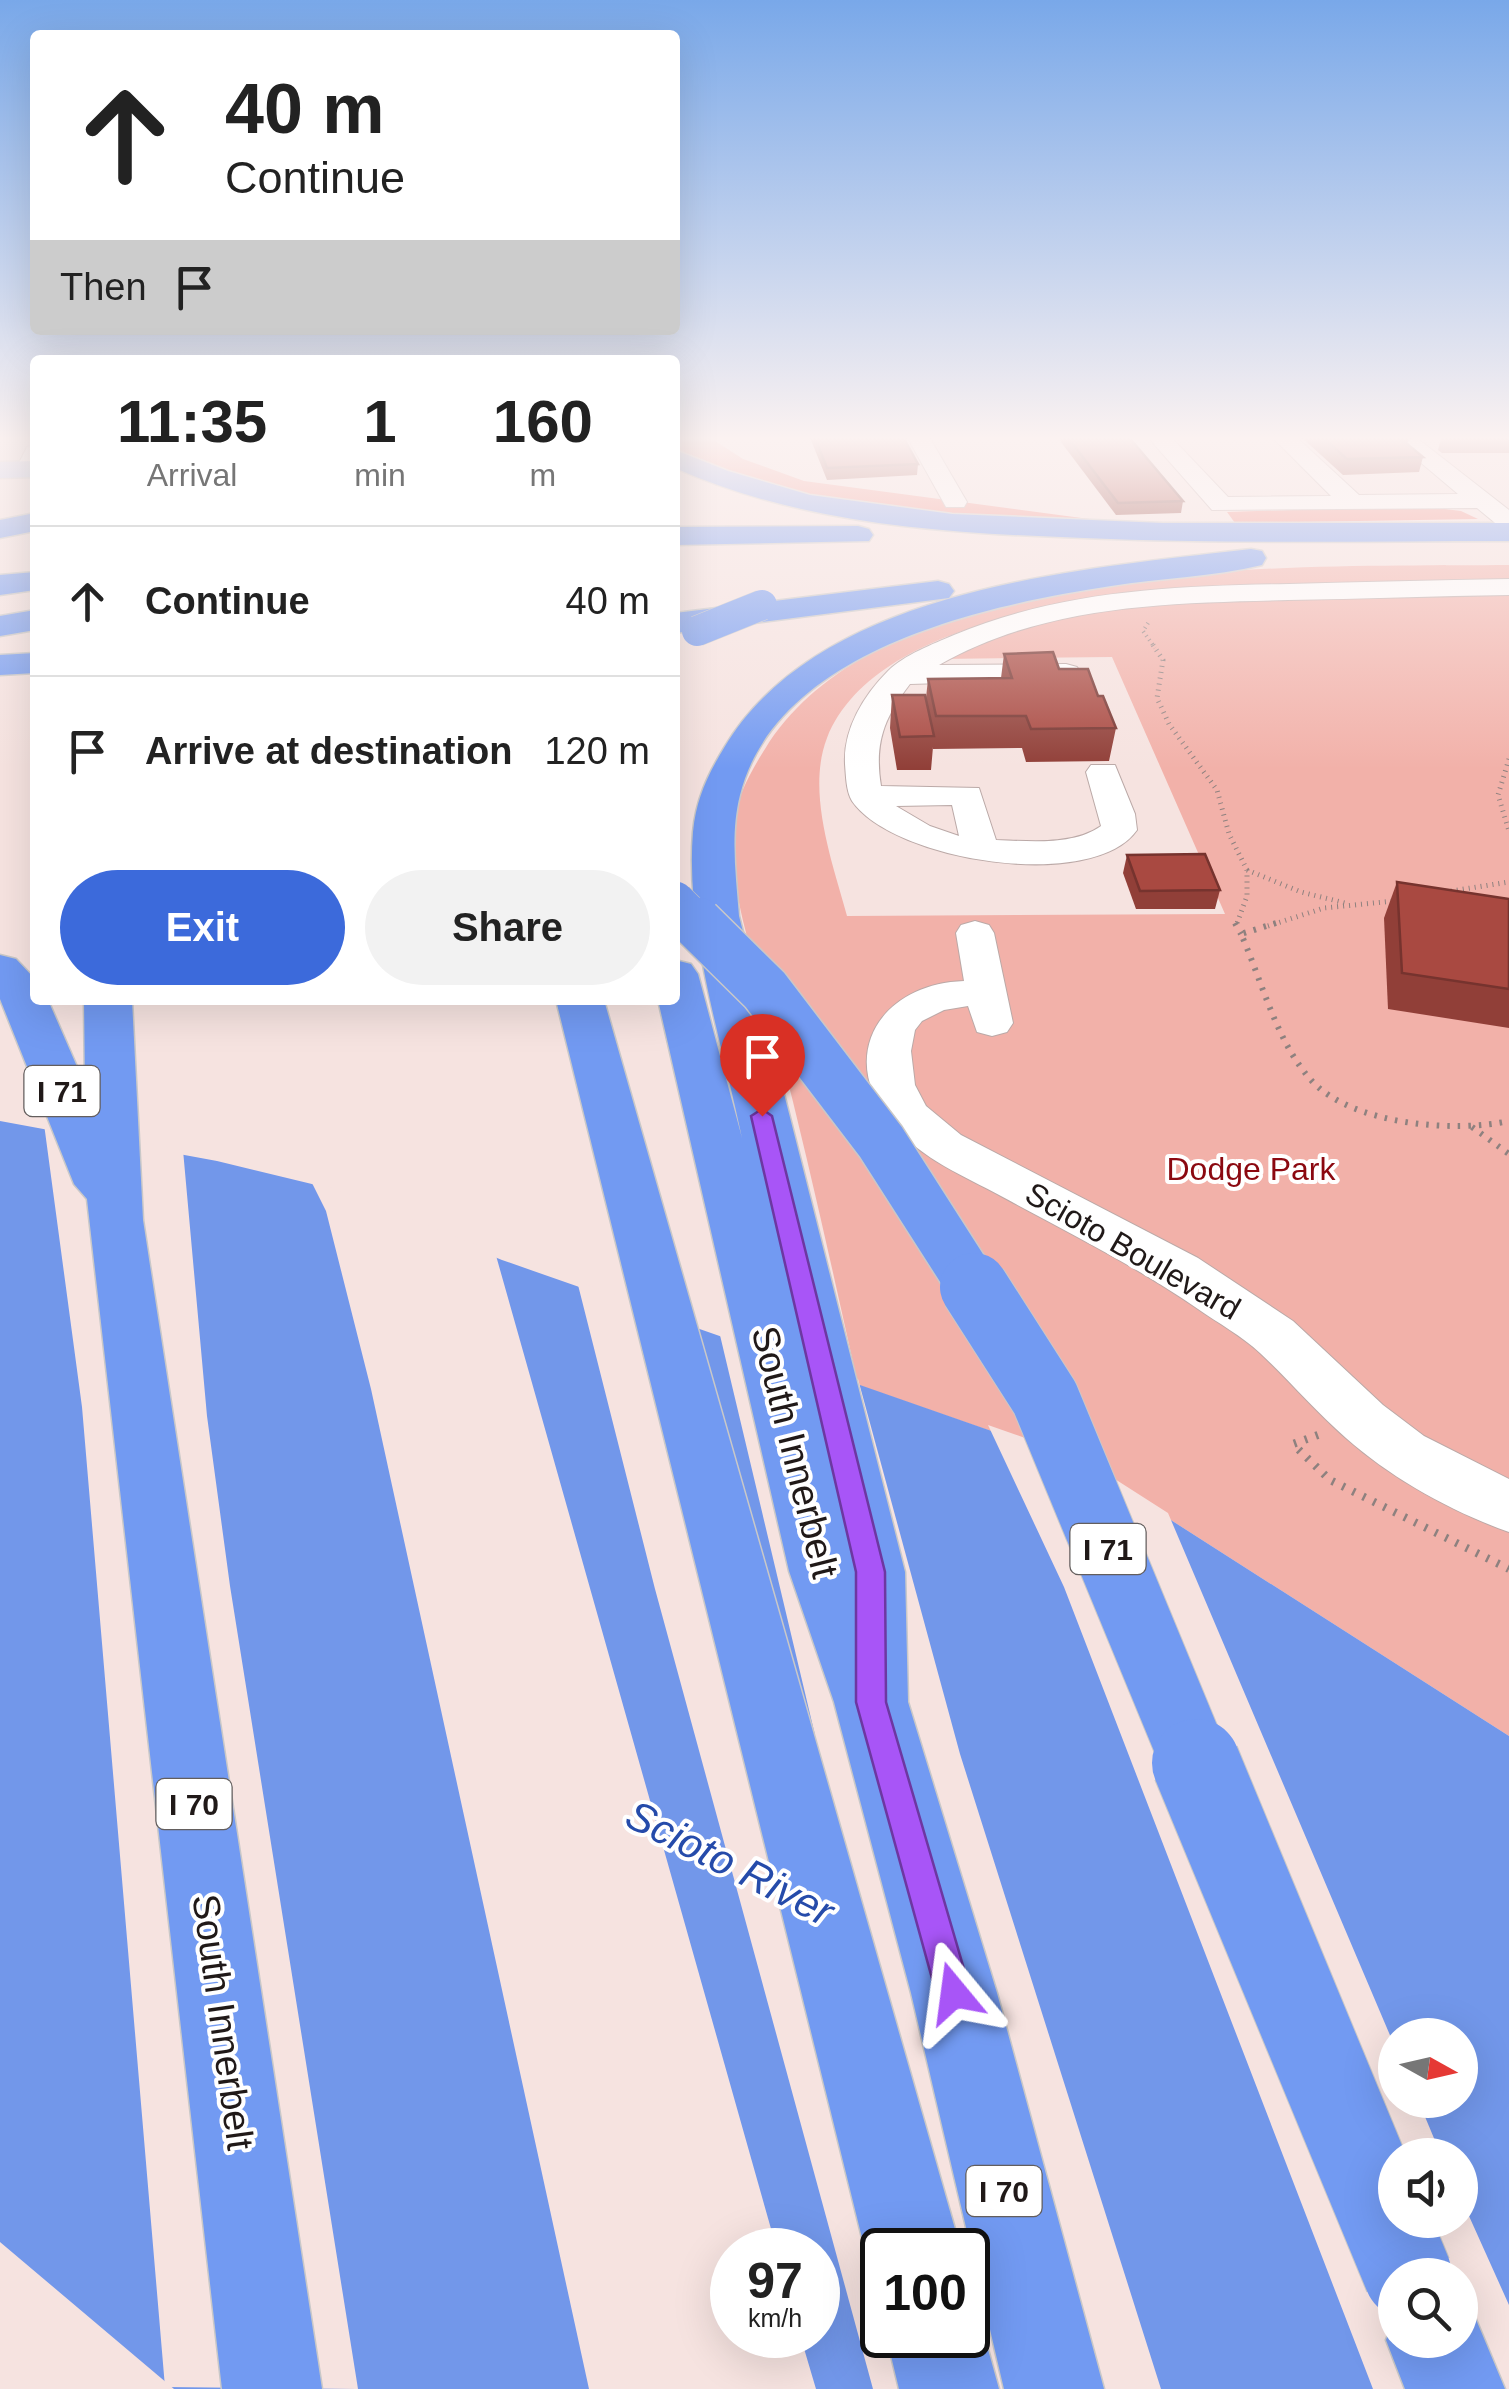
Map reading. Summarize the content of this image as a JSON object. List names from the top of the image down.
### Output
{
  "streets": {
    "highway": ["I 71", "South Innerbelt", "I 70"],
    "street": ["Scioto Boulevard"]
  },
  "crossings": [
    ["I 71", "South Innerbelt"]
  ],
  "water": ["Scioto River"],
  "parks": ["Dodge Park"],
  "north": "right",
  "page": {
    "turn": ["40 m", "Continue"],
    "then": "Then",
    "eta": [
      "11:35",
      "Arrival",
      "1",
      "min",
      "160",
      "m"
    ],
    "list": [
      {
        "name": "Continue",
        "value": "40 m"
      },
      {
        "name": "Arrive at destination",
        "value": "120 m"
      }
    ],
    "buttons": ["Exit", "Share"],
    "speed": "97 km/h",
    "limit": "100"
  }
}
